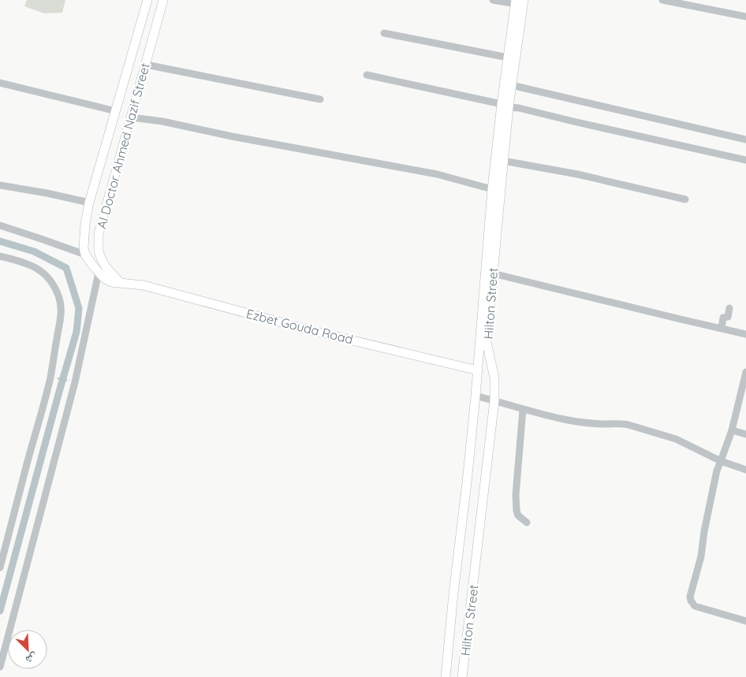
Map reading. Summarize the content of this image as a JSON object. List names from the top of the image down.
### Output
{
  "streets": {
    "main road": ["Al Doctor Ahmed Nazif Street", "Hilton Street", "Ezbet Gouda Road"]
  },
  "crossings": [
    ["Al Doctor Ahmed Nazif Street", "Ezbet Gouda Road"],
    ["Hilton Street", "Ezbet Gouda Road"]
  ],
  "north": "bottom right"
}
